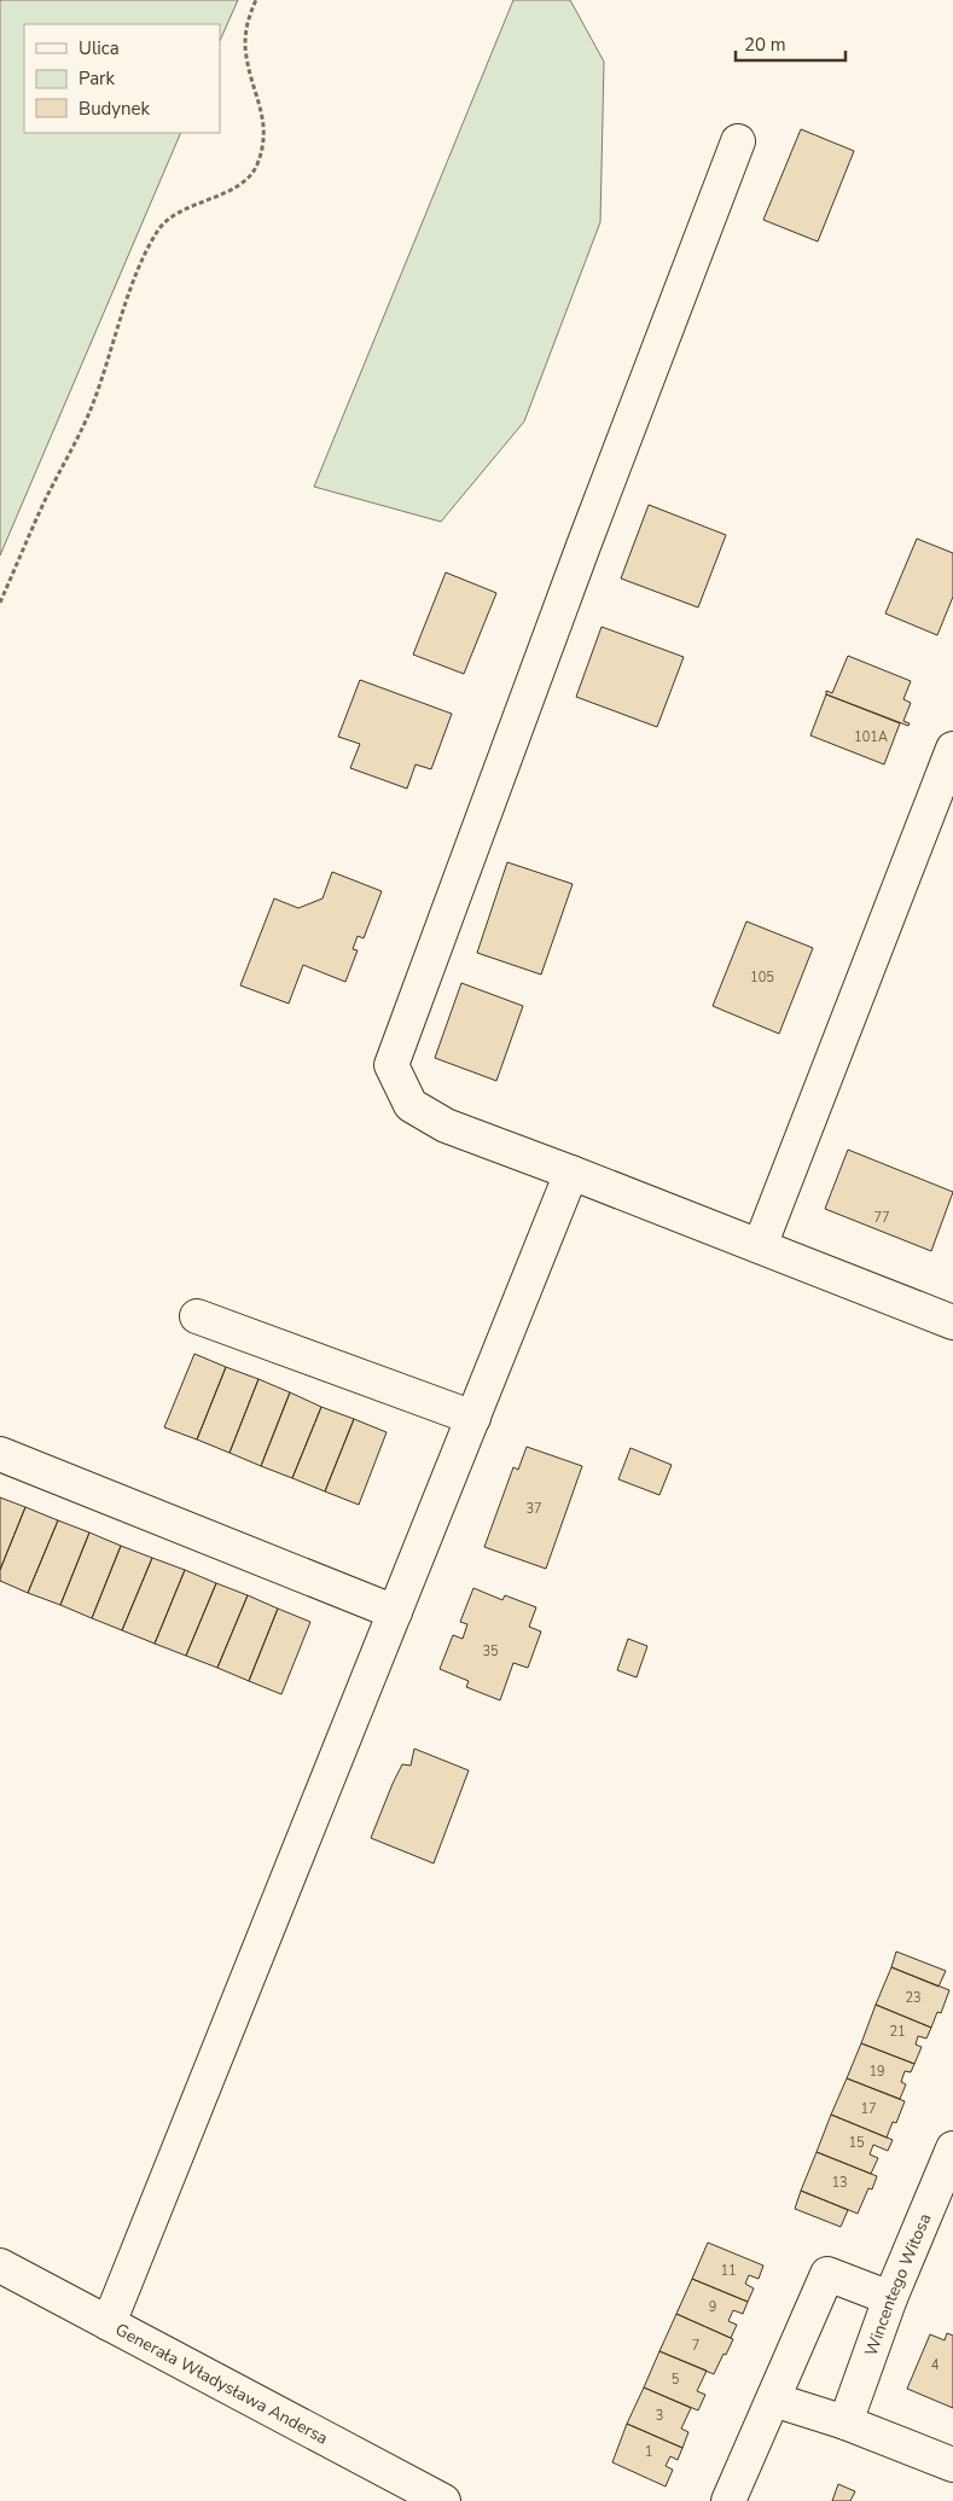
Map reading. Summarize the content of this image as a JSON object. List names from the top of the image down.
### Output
{
  "streets": {
    "street": ["Wincentego Witosa", "Generała Władysława Andersa"]
  },
  "house_numbers": [
    "101A",
    "105",
    "77",
    "37",
    "35",
    "23",
    "21",
    "19",
    "17",
    "15",
    "13",
    "11",
    "9",
    "7",
    "4",
    "5",
    "3",
    "1"
  ],
  "legend": ["Ulica", "Park", "Budynek"],
  "scale_bar": "20 m"
}
